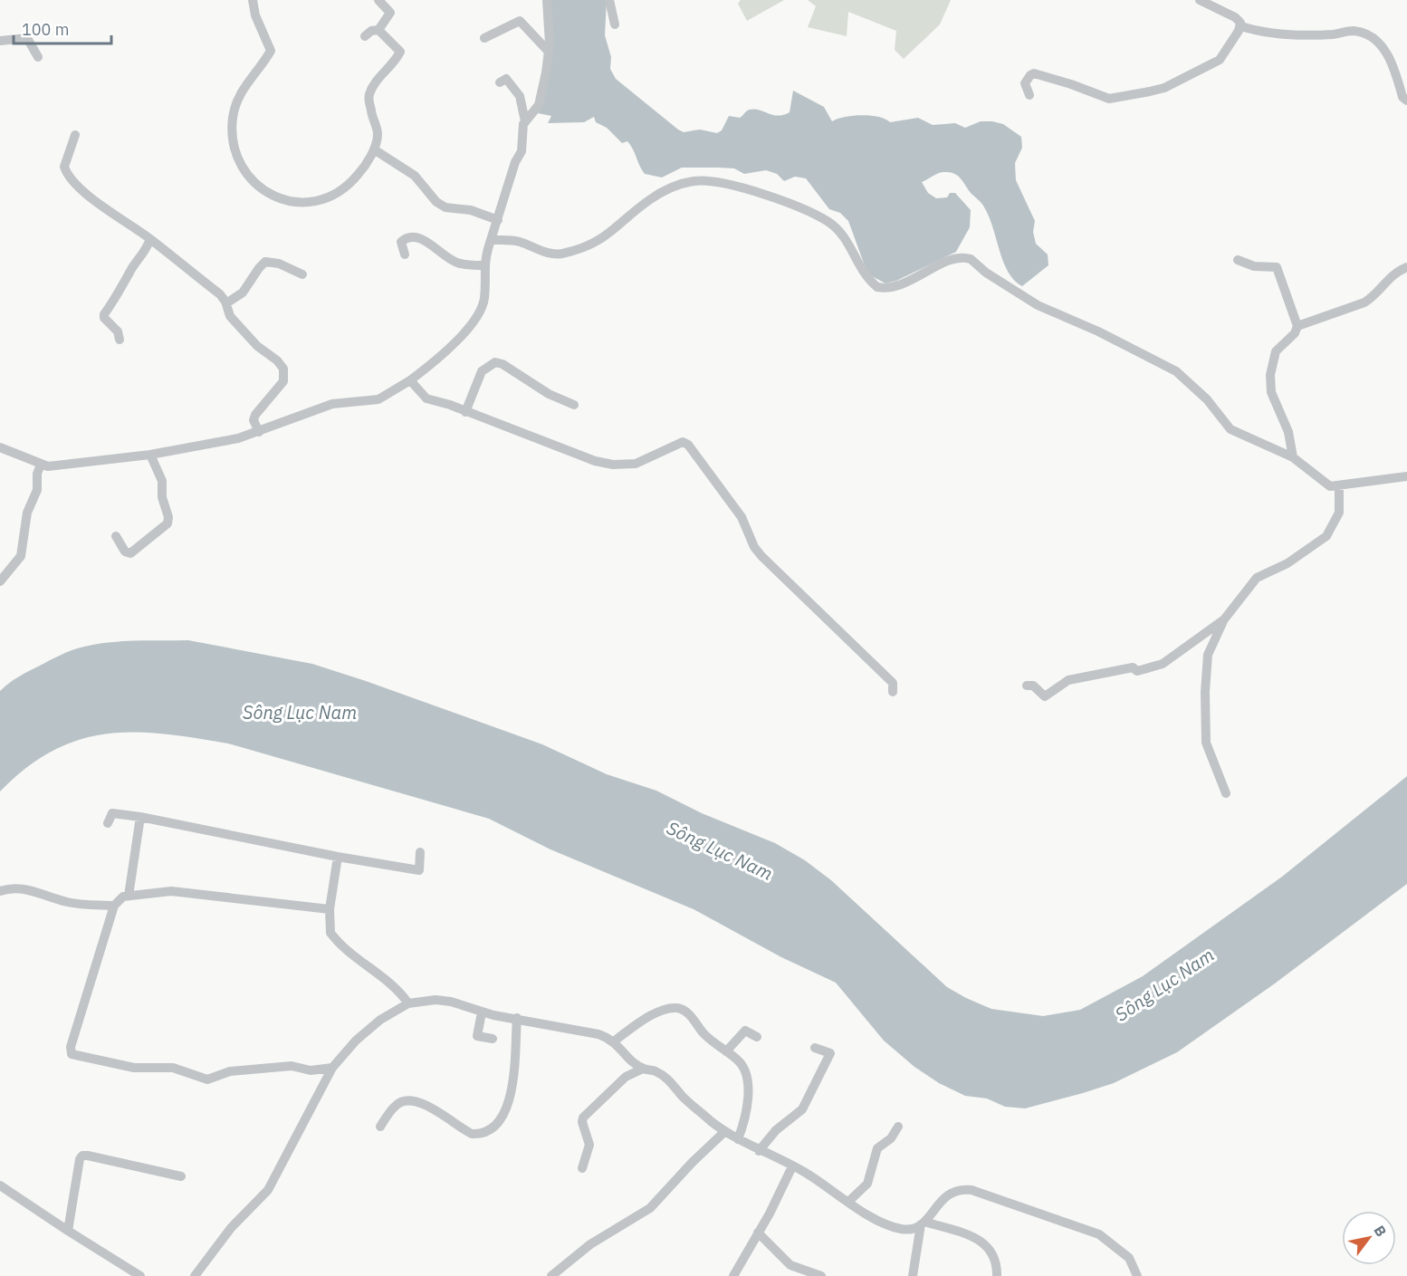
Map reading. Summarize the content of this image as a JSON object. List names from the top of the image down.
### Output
{
  "water": ["Sông Lục Nam"],
  "scale_bar": "100 m",
  "north": "top right"
}
